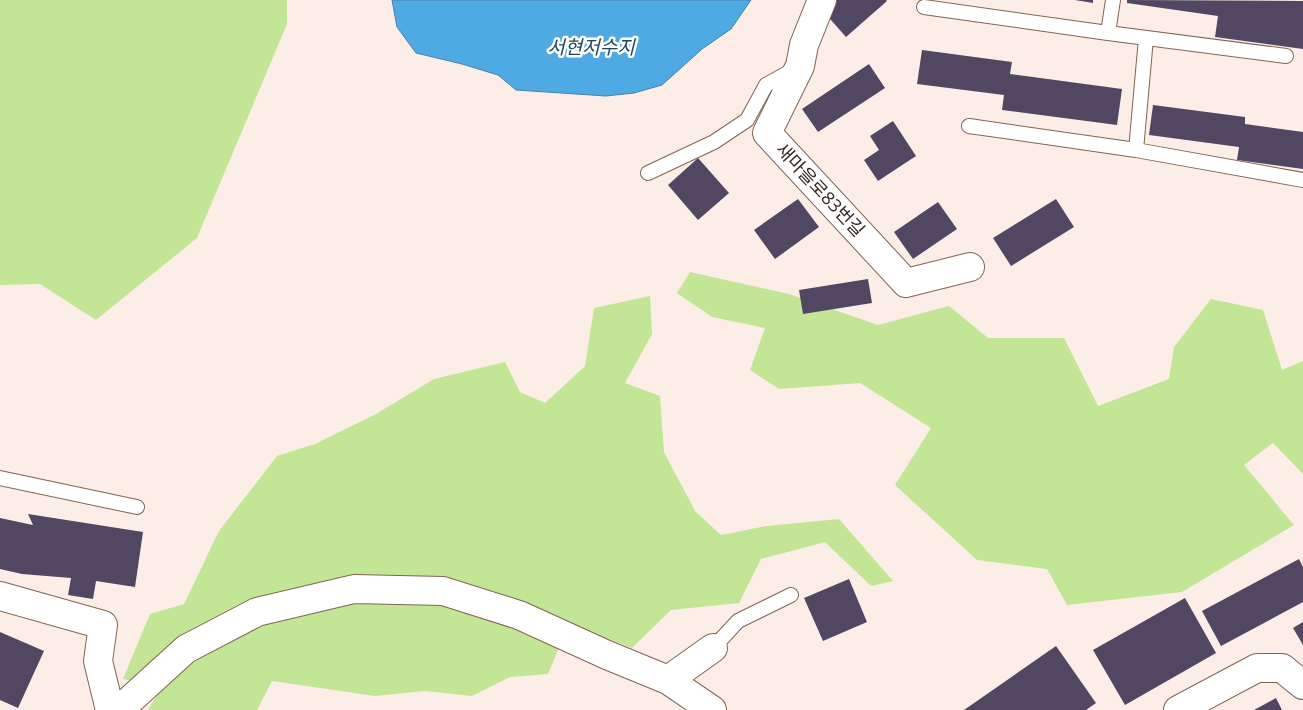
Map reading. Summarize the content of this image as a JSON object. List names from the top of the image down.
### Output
{
  "streets": {
    "street": ["새마을로83번길"]
  },
  "water": ["서현저수지"]
}
